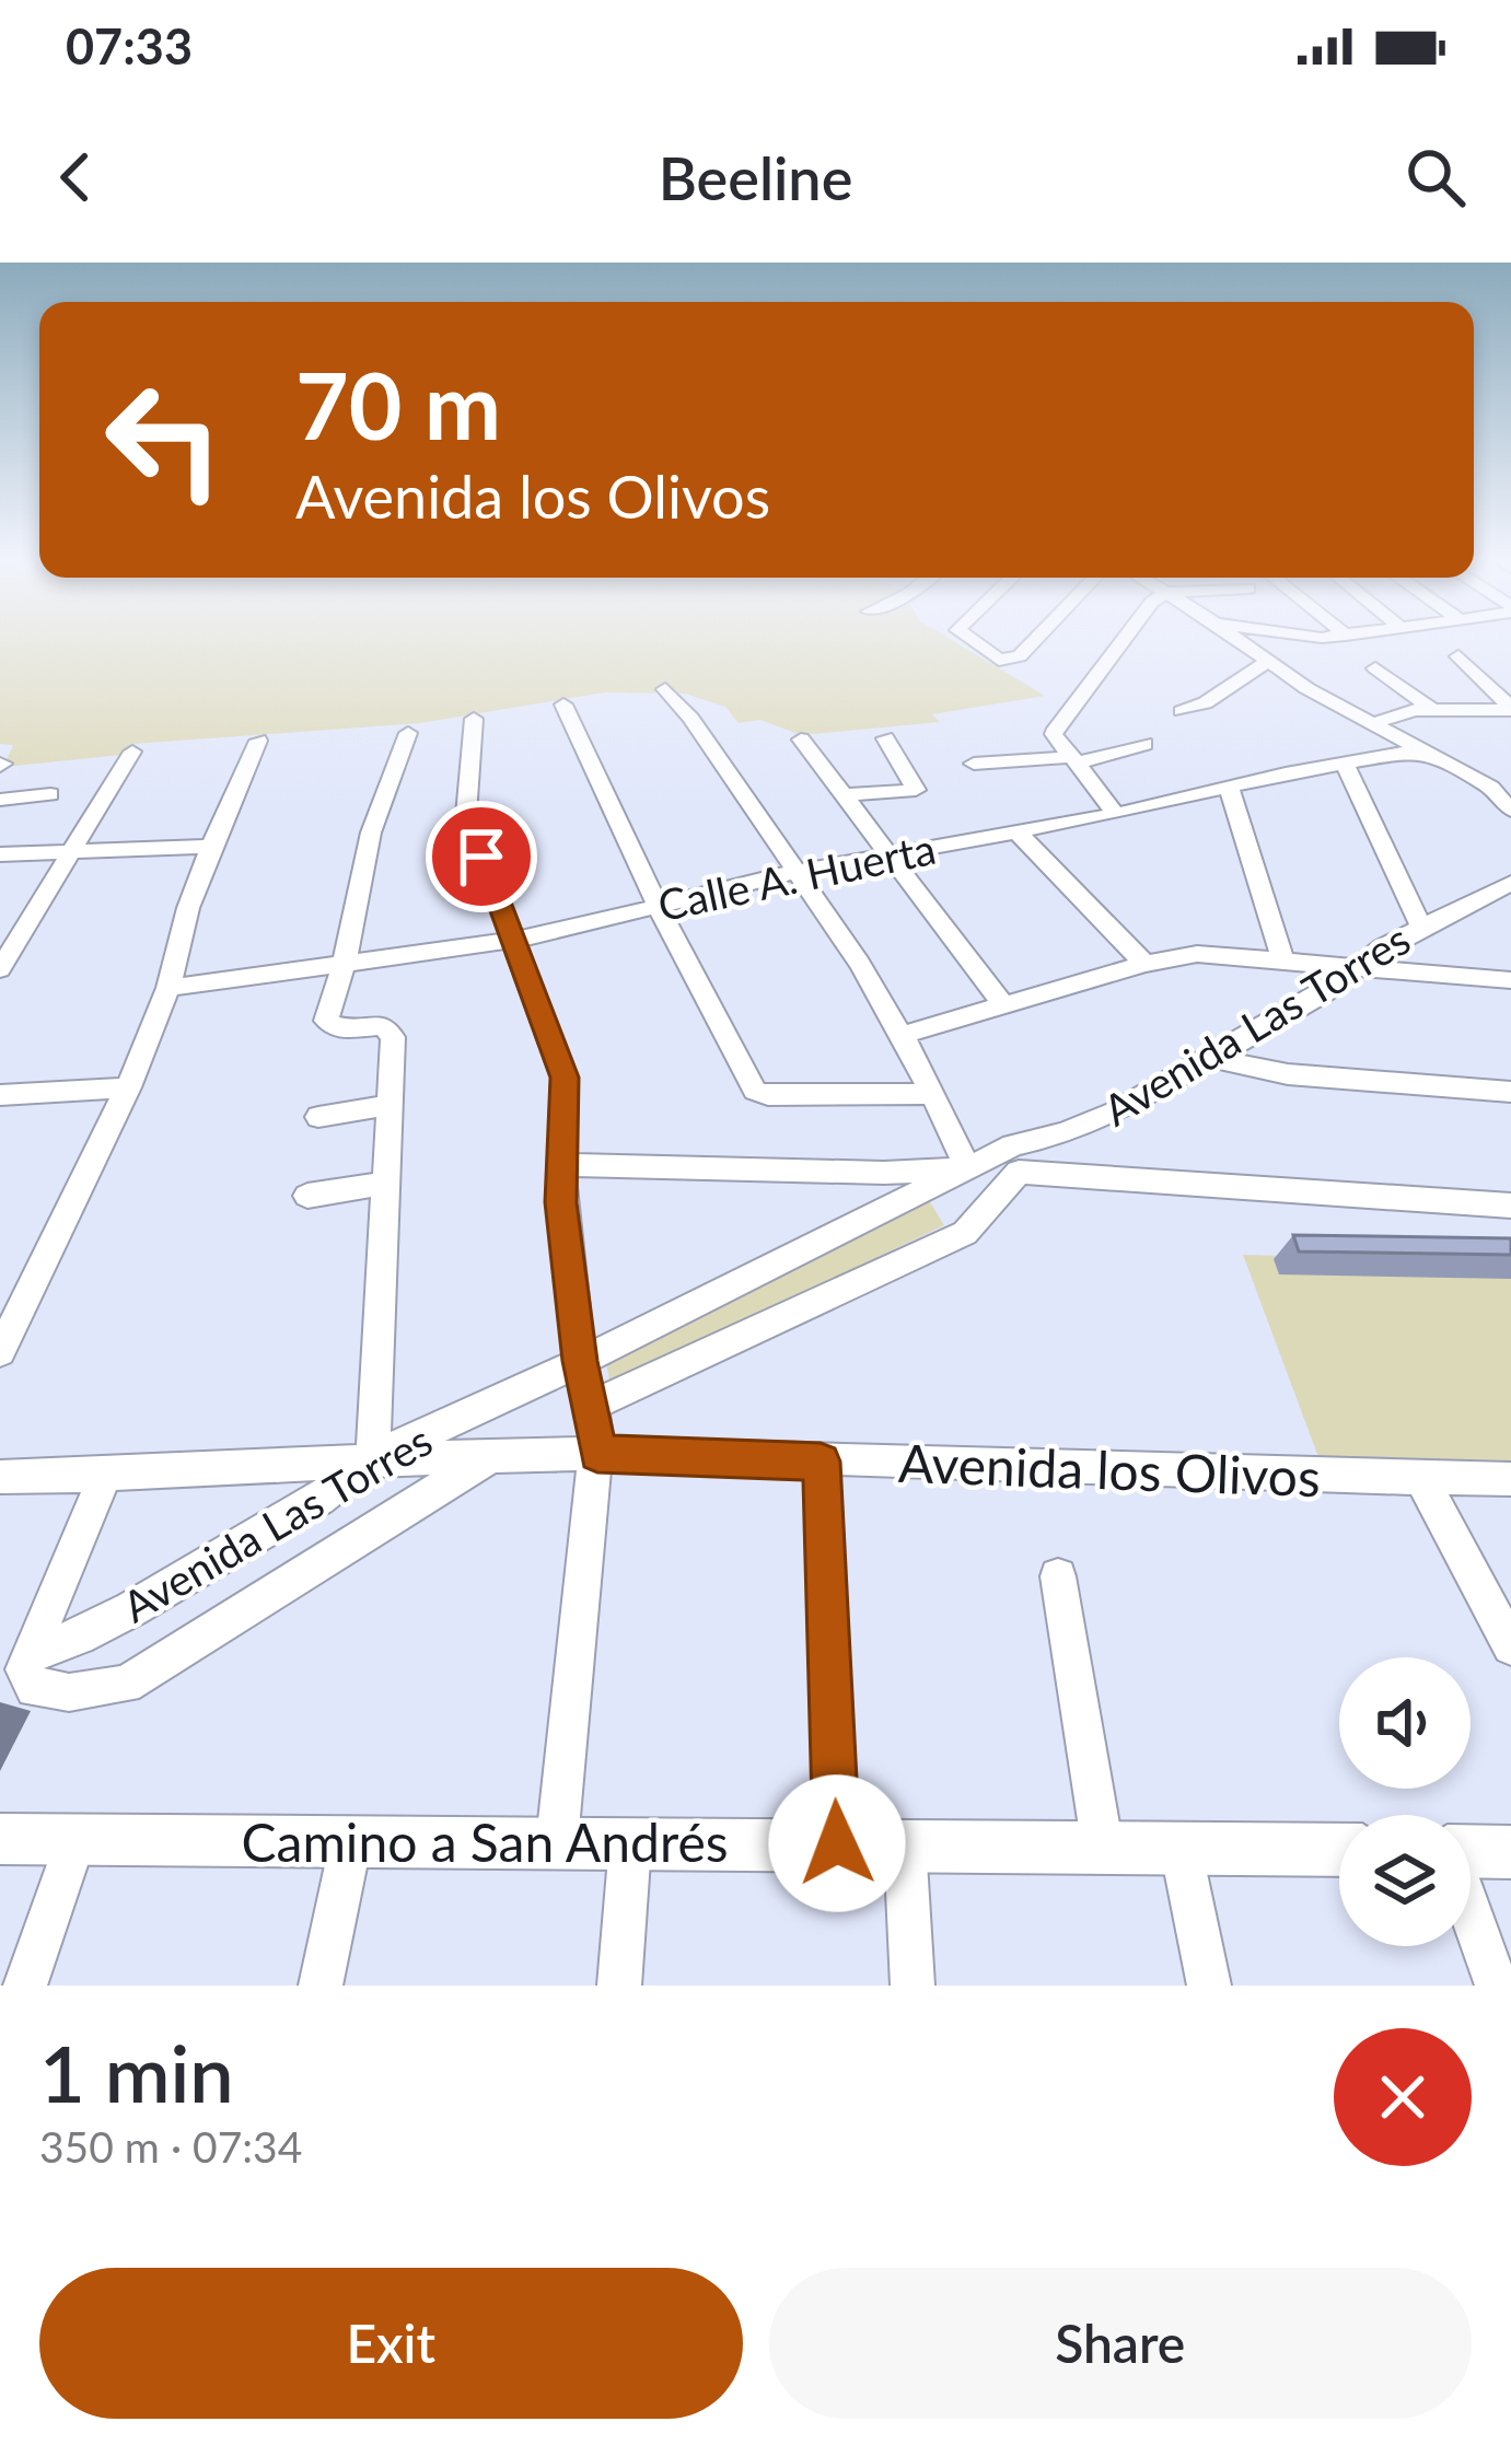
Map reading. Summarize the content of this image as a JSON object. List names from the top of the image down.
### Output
{
  "streets": {
    "street": [
      "Calle A. Huerta",
      "Avenida Las Torres",
      "Avenida los Olivos",
      "Camino a San Andrés"
    ]
  },
  "crossings": [
    ["Avenida Las Torres", "Avenida los Olivos"]
  ],
  "page": {
    "status": "07:33",
    "header": "Beeline",
    "turn": ["70 m", "Avenida los Olivos"],
    "heading": ["1 min", "350 m · 07:34"],
    "buttons": ["Exit", "Share"]
  }
}
